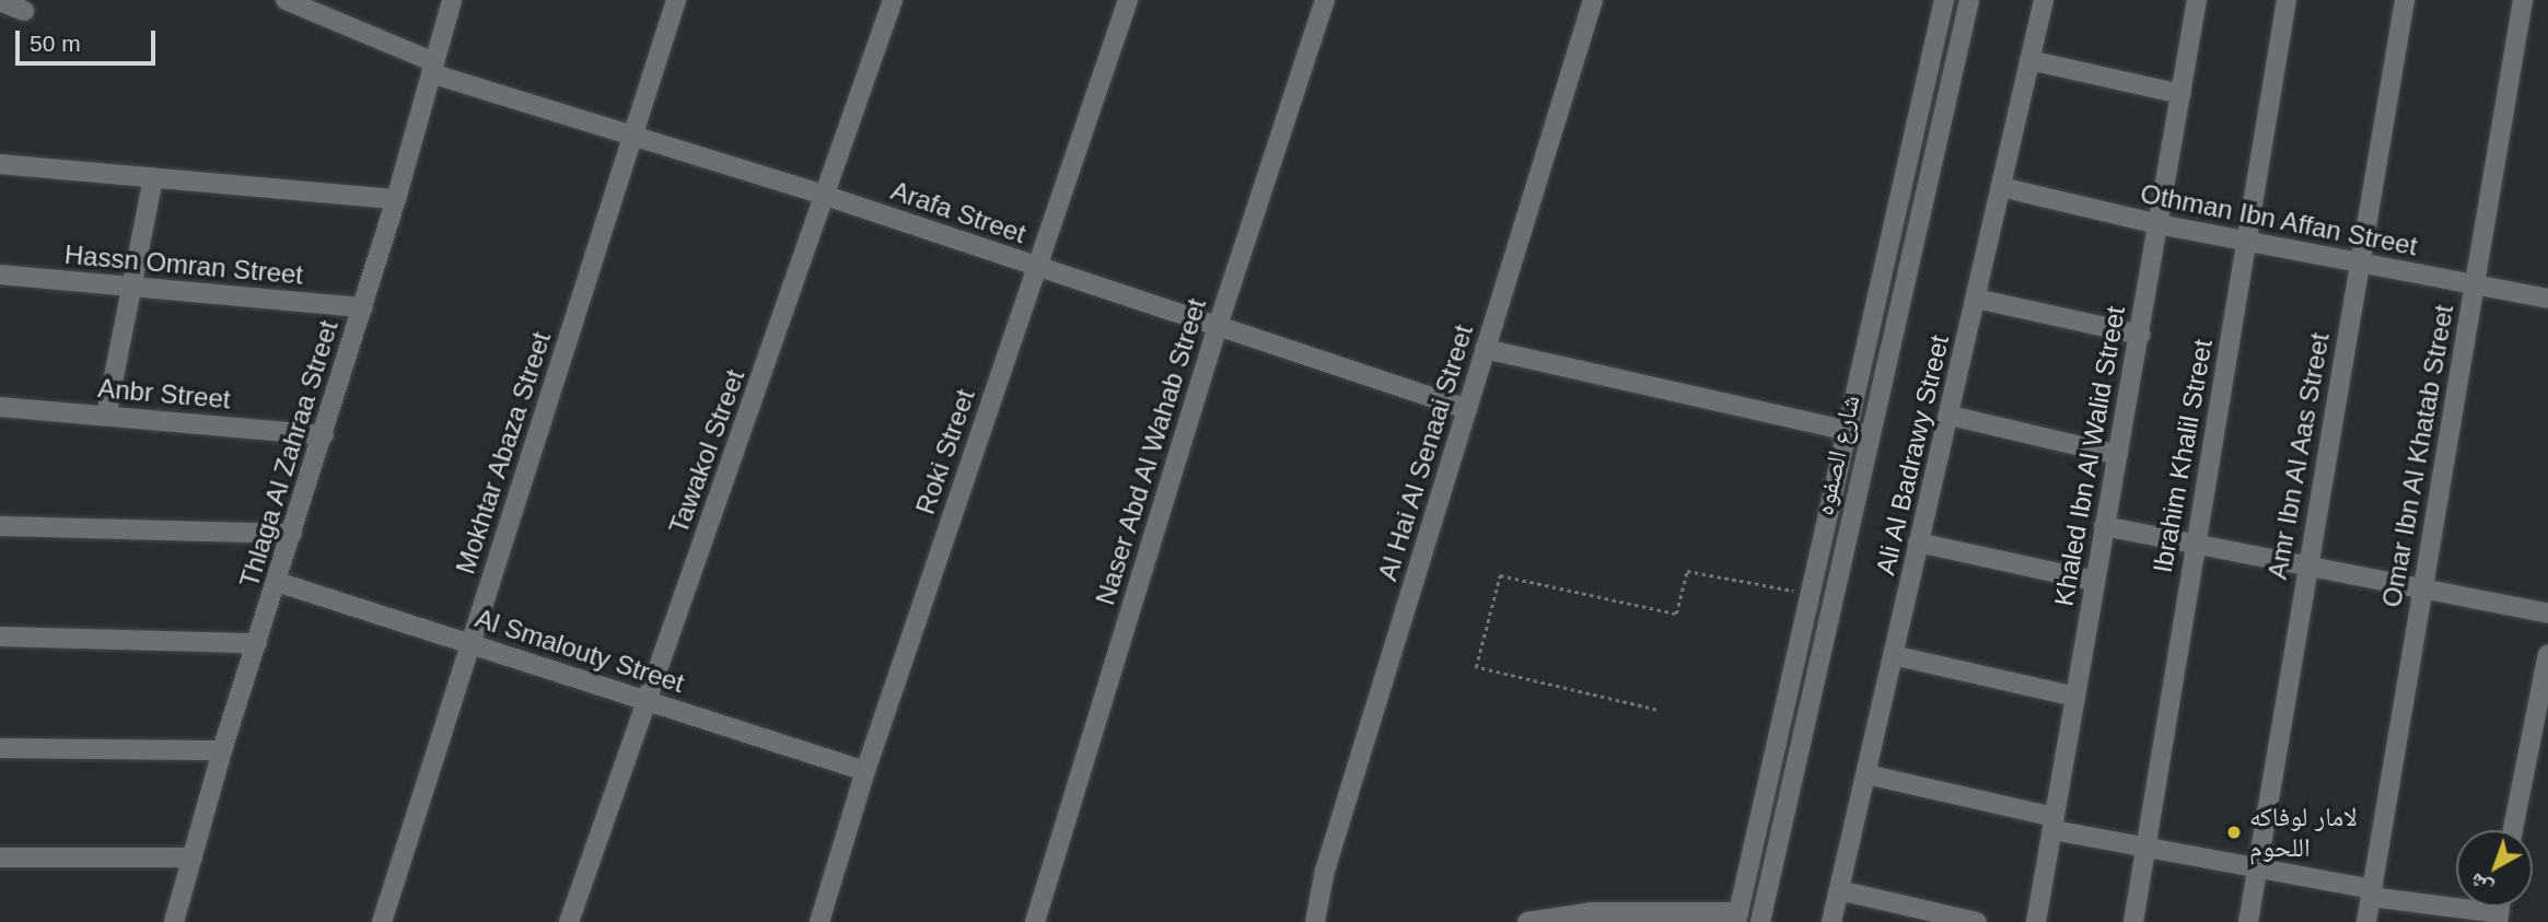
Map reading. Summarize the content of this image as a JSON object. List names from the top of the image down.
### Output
{
  "streets": {
    "street": [
      "Arafa Street",
      "Othman Ibn Affan Street",
      "Hassn Omran Street",
      "Anbr Street",
      "Tawakol Street",
      "Roki Street",
      "Naser Abd Al Wahab Street",
      "Mokhtar Abaza Street",
      "Al Hai Al Senaai Street",
      "Thlaga Al Zahraa Street",
      "شارع الصفوه",
      "Ali Al Badrawy Street",
      "Khaled Ibn Al Walid Street",
      "Ibrahim Khalil Street",
      "Amr Ibn Al Aas Street",
      "Omar Ibn Al Khatab Street",
      "Al Smalouty Street"
    ]
  },
  "crossings": [
    ["Arafa Street", "Tawakol Street"],
    ["Arafa Street", "Roki Street"],
    ["Arafa Street", "Naser Abd Al Wahab Street"],
    ["Arafa Street", "Mokhtar Abaza Street"],
    ["Arafa Street", "Al Hai Al Senaai Street"],
    ["Arafa Street", "Thlaga Al Zahraa Street"],
    ["Othman Ibn Affan Street", "Ali Al Badrawy Street"],
    ["Othman Ibn Affan Street", "Khaled Ibn Al Walid Street"],
    ["Othman Ibn Affan Street", "Ibrahim Khalil Street"],
    ["Othman Ibn Affan Street", "Amr Ibn Al Aas Street"],
    ["Othman Ibn Affan Street", "Omar Ibn Al Khatab Street"],
    ["Hassn Omran Street", "Thlaga Al Zahraa Street"],
    ["Anbr Street", "Thlaga Al Zahraa Street"],
    ["Tawakol Street", "Al Smalouty Street"],
    ["Roki Street", "Al Smalouty Street"],
    ["Mokhtar Abaza Street", "Al Smalouty Street"],
    ["Thlaga Al Zahraa Street", "Al Smalouty Street"]
  ],
  "places": ["لامار لوفاكه اللحوم"],
  "scale_bar": "50 m",
  "north": "bottom left"
}
